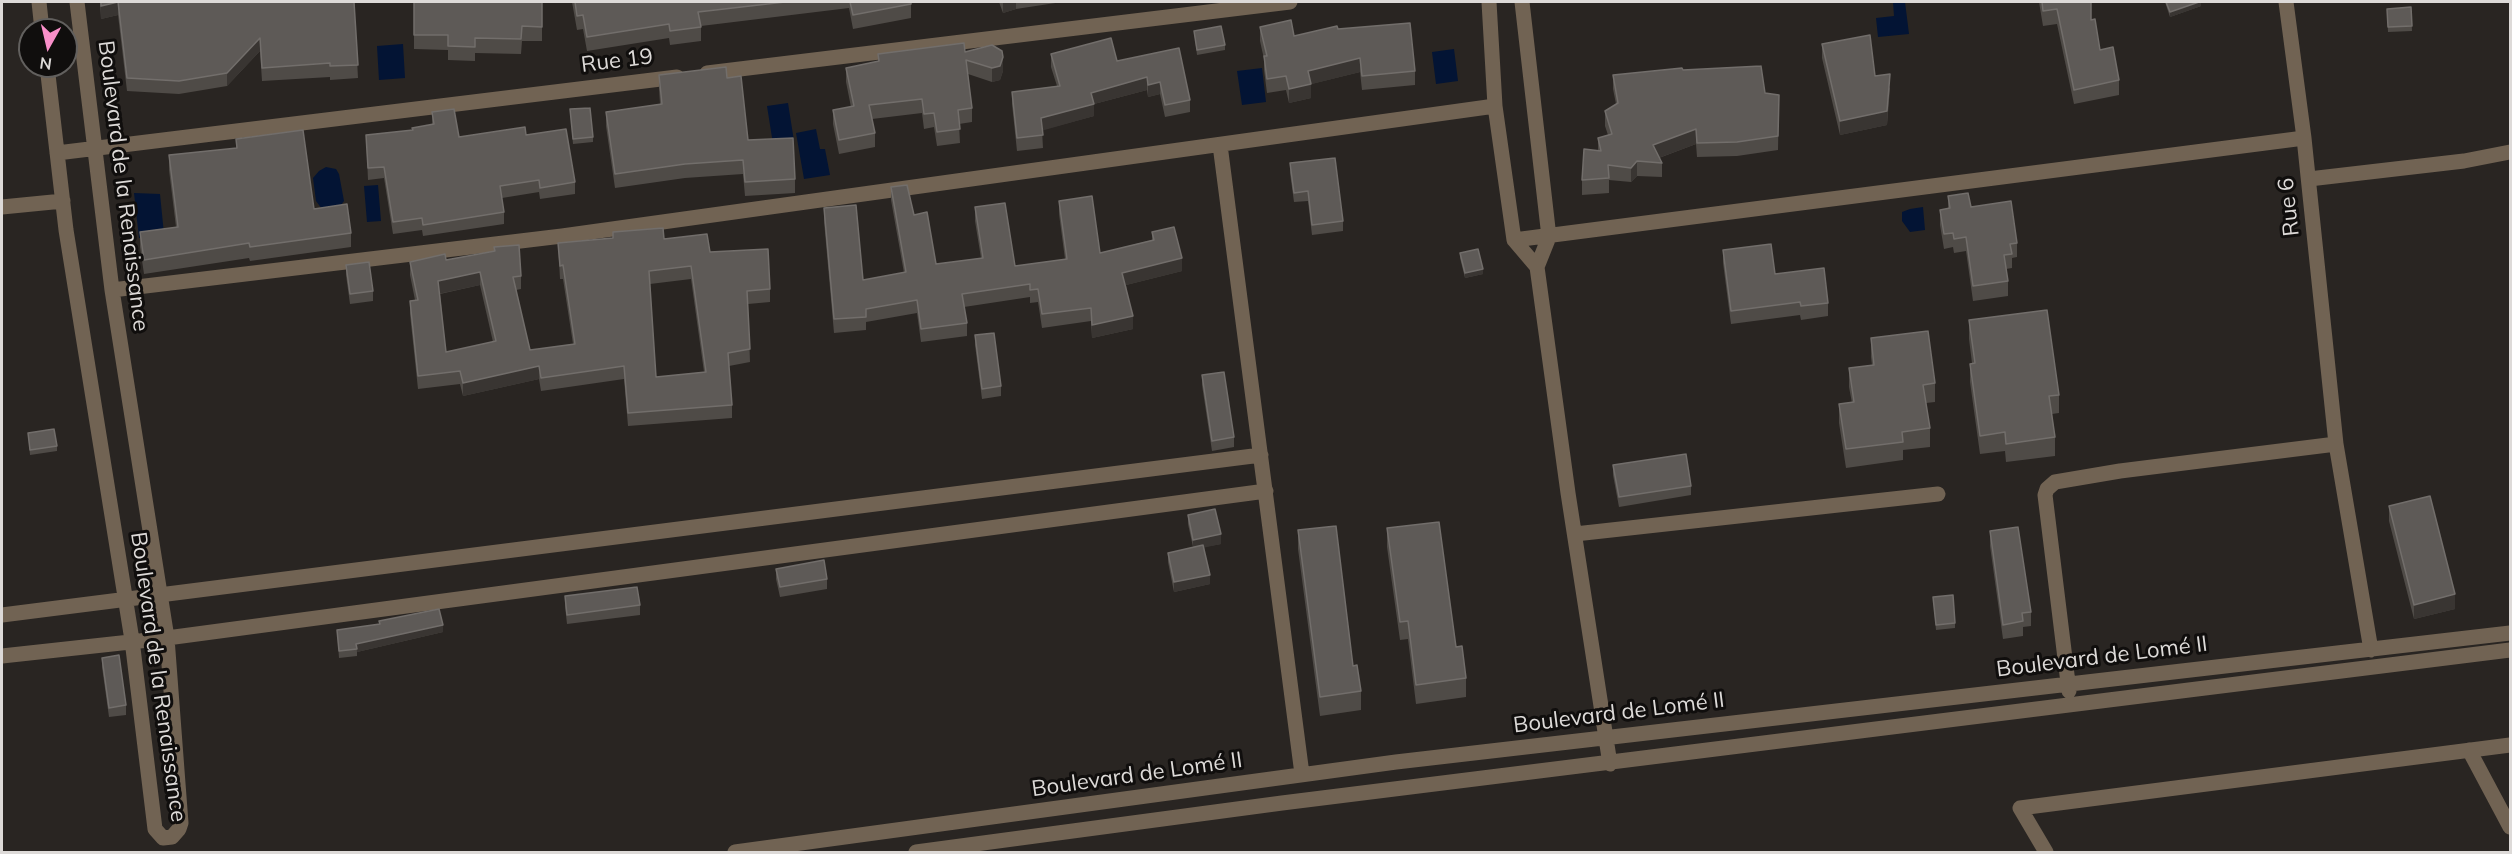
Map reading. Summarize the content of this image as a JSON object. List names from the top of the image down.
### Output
{
  "streets": {
    "street": [
      "Rue 19",
      "Boulevard de la Renaissance",
      "Rue 6",
      "Boulevard de Lomé II"
    ]
  },
  "crossings": [
    ["Rue 19", "Boulevard de la Renaissance"],
    ["Rue 6", "Boulevard de Lomé II"]
  ],
  "north": "bottom"
}
